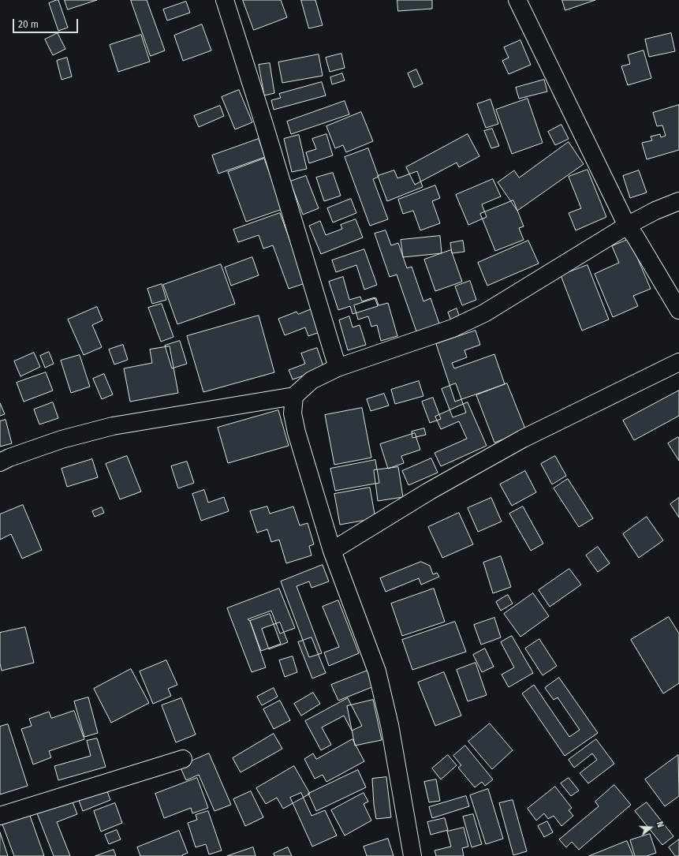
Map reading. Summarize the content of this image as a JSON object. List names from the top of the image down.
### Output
{
  "scale_bar": "20 m",
  "north": "right"
}
